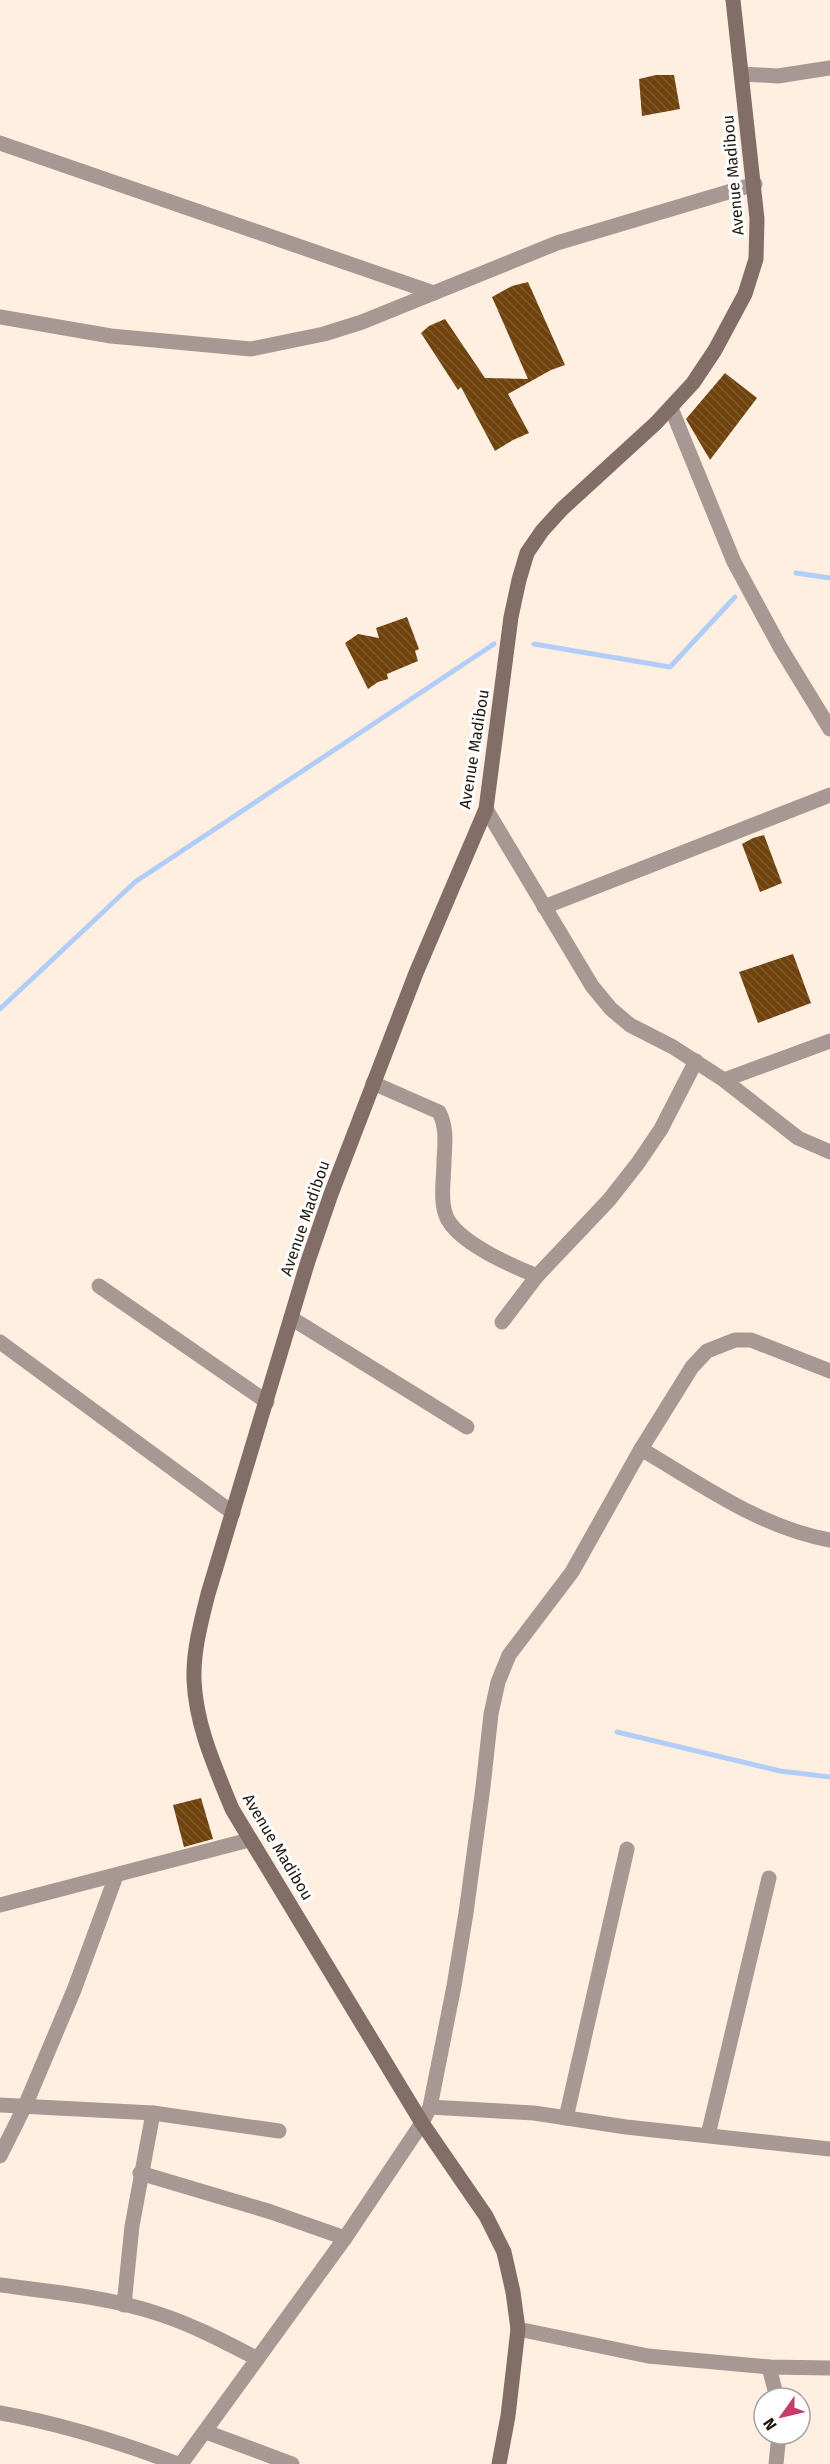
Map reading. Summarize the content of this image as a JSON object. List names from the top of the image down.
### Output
{
  "streets": {
    "street": ["Avenue Madibou"]
  },
  "north": "bottom left"
}
